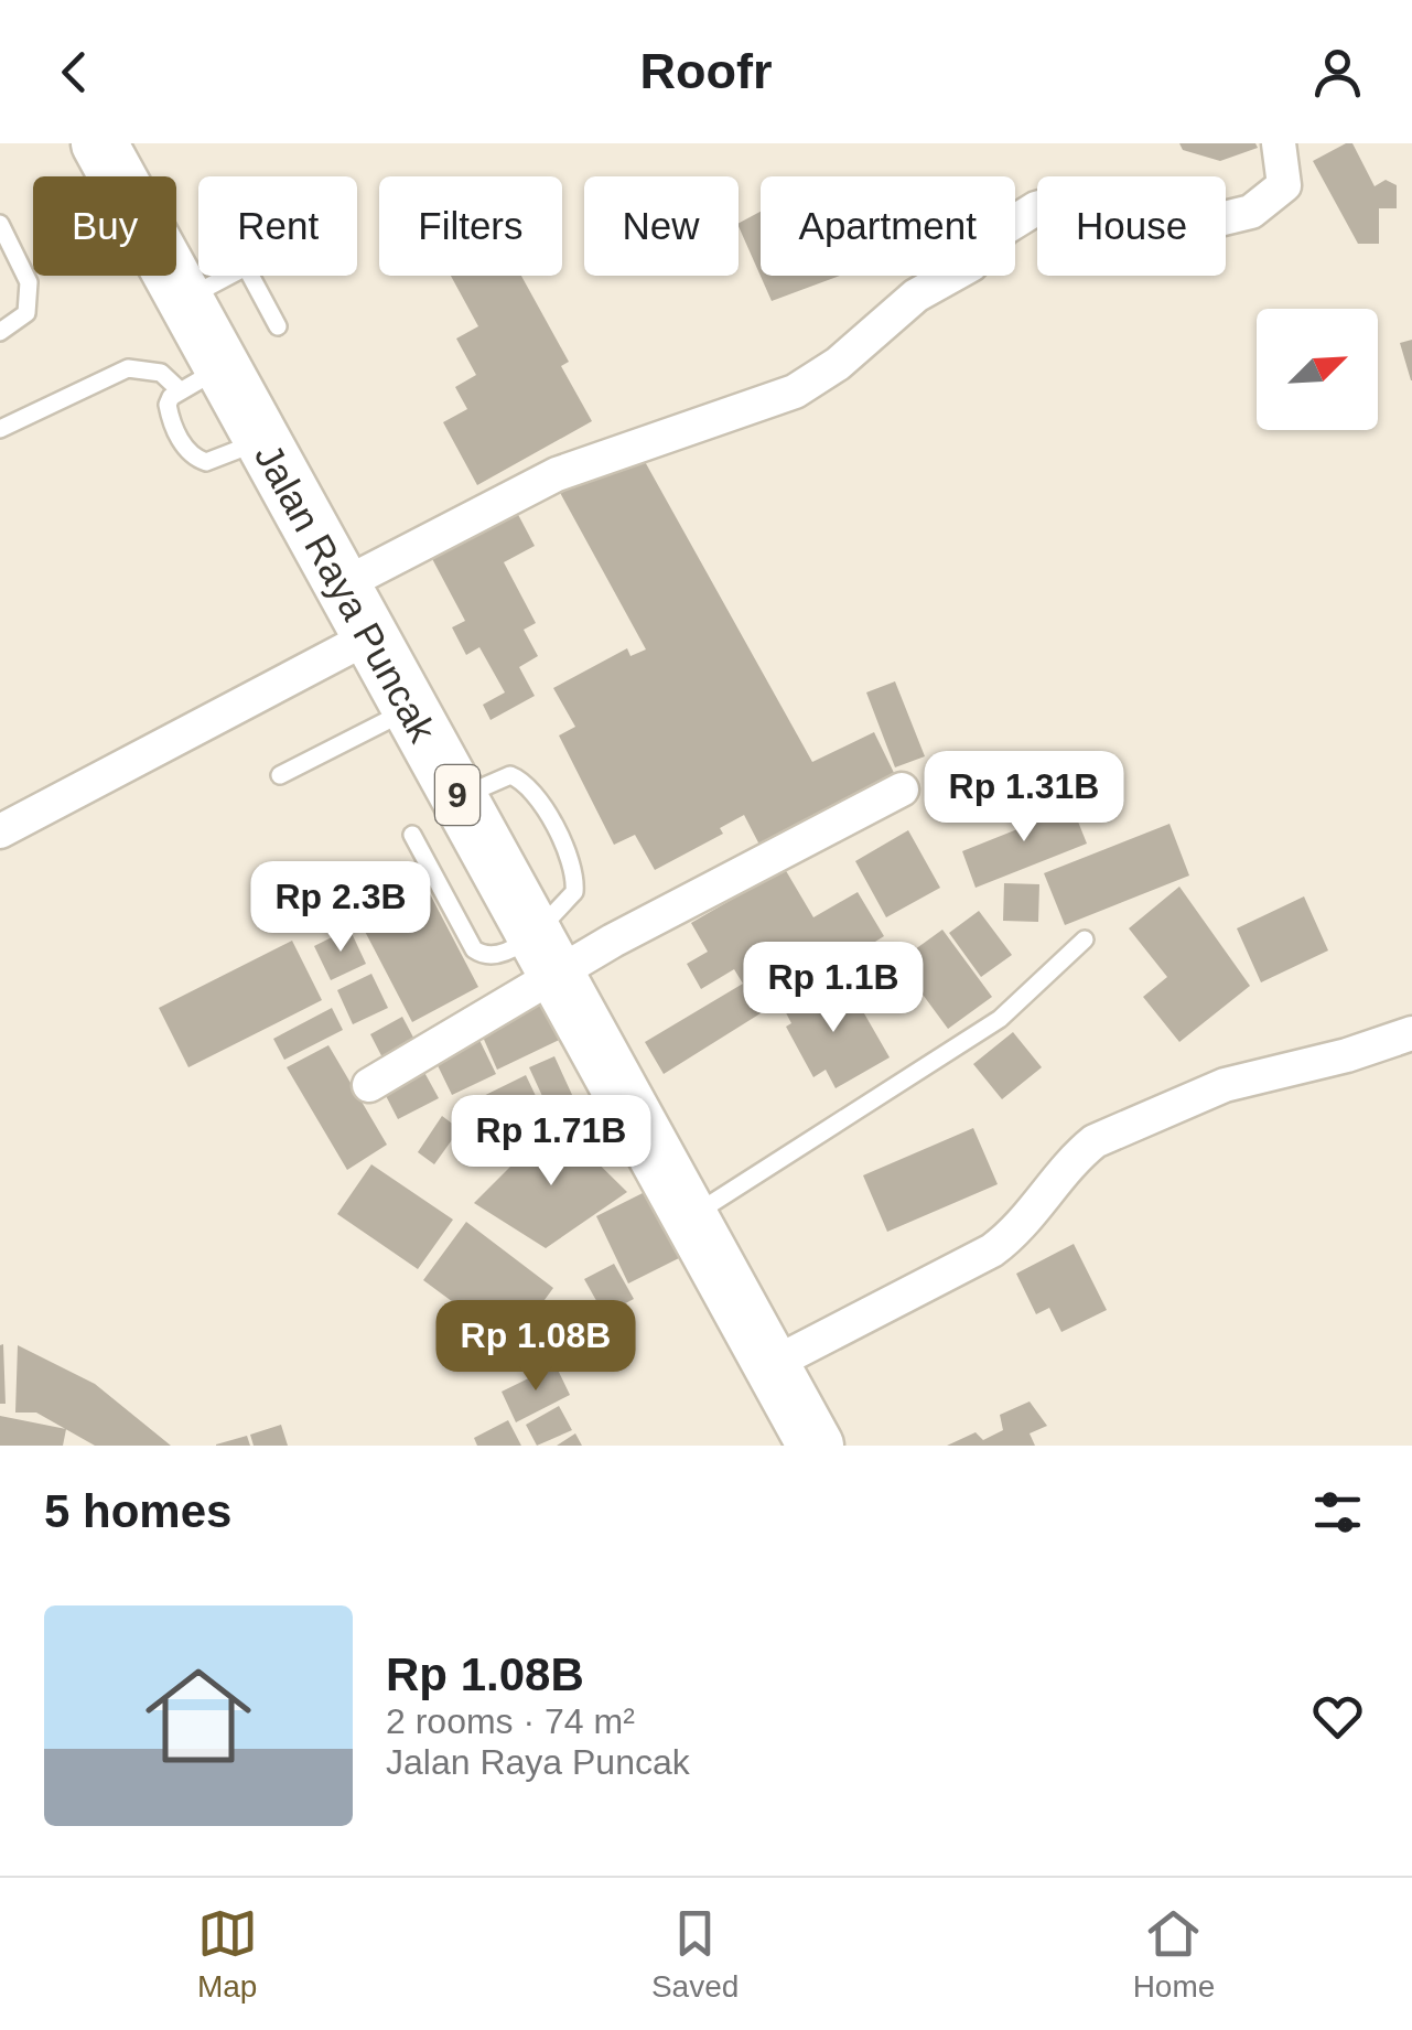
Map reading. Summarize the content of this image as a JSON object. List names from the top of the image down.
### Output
{
  "streets": {
    "highway": ["Jalan Raya Puncak", "9"]
  },
  "north": "top right",
  "page": {
    "header": "Roofr",
    "chip": [
      "Buy",
      "Rent",
      "Filters",
      "New",
      "Apartment",
      "House"
    ],
    "price": [
      "Rp 1.31B",
      "Rp 2.3B",
      "Rp 1.1B",
      "Rp 1.71B",
      "Rp 1.08B"
    ],
    "heading": "5 homes",
    "list": [
      {
        "name": "Rp 1.08B",
        "note": "2 rooms · 74 m² · Jalan Raya Puncak"
      }
    ],
    "tabs": ["Map", "Saved", "Home"]
  }
}
